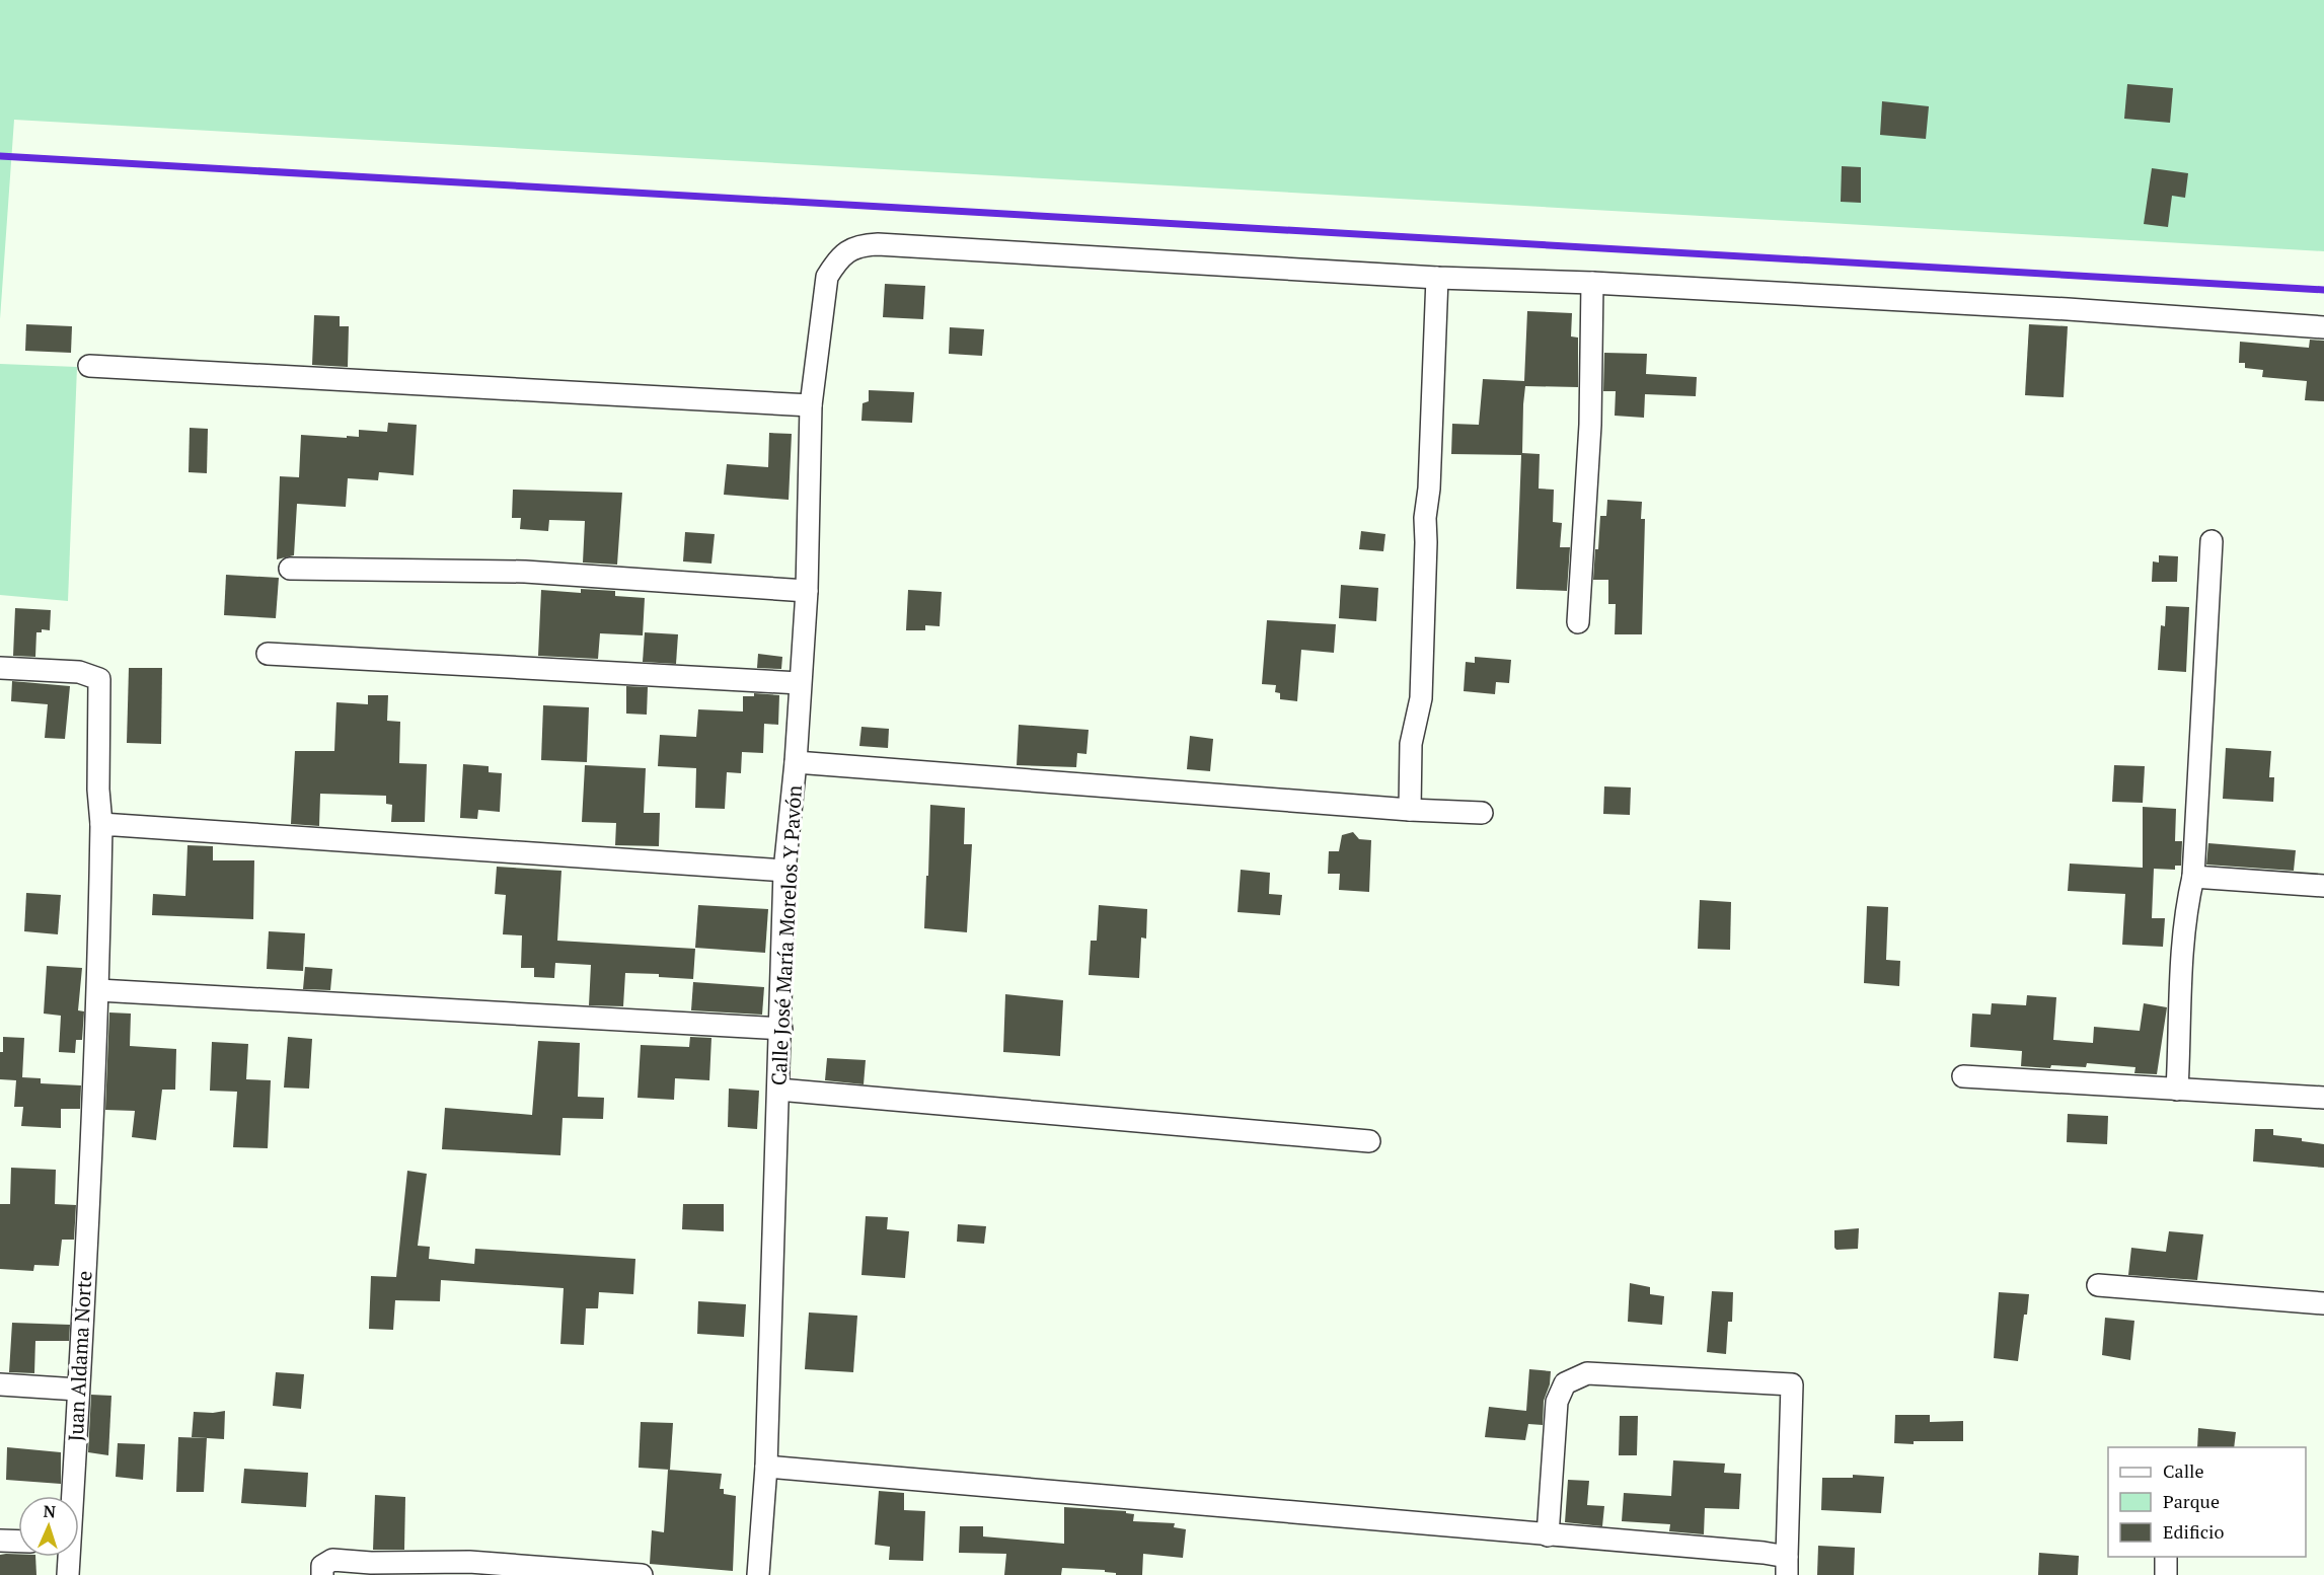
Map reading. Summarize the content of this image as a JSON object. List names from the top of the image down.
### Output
{
  "streets": {
    "street": ["Calle José María Morelos Y Pavón", "Juan Aldama Norte"]
  },
  "legend": ["Calle", "Parque", "Edificio"],
  "north": "top"
}
